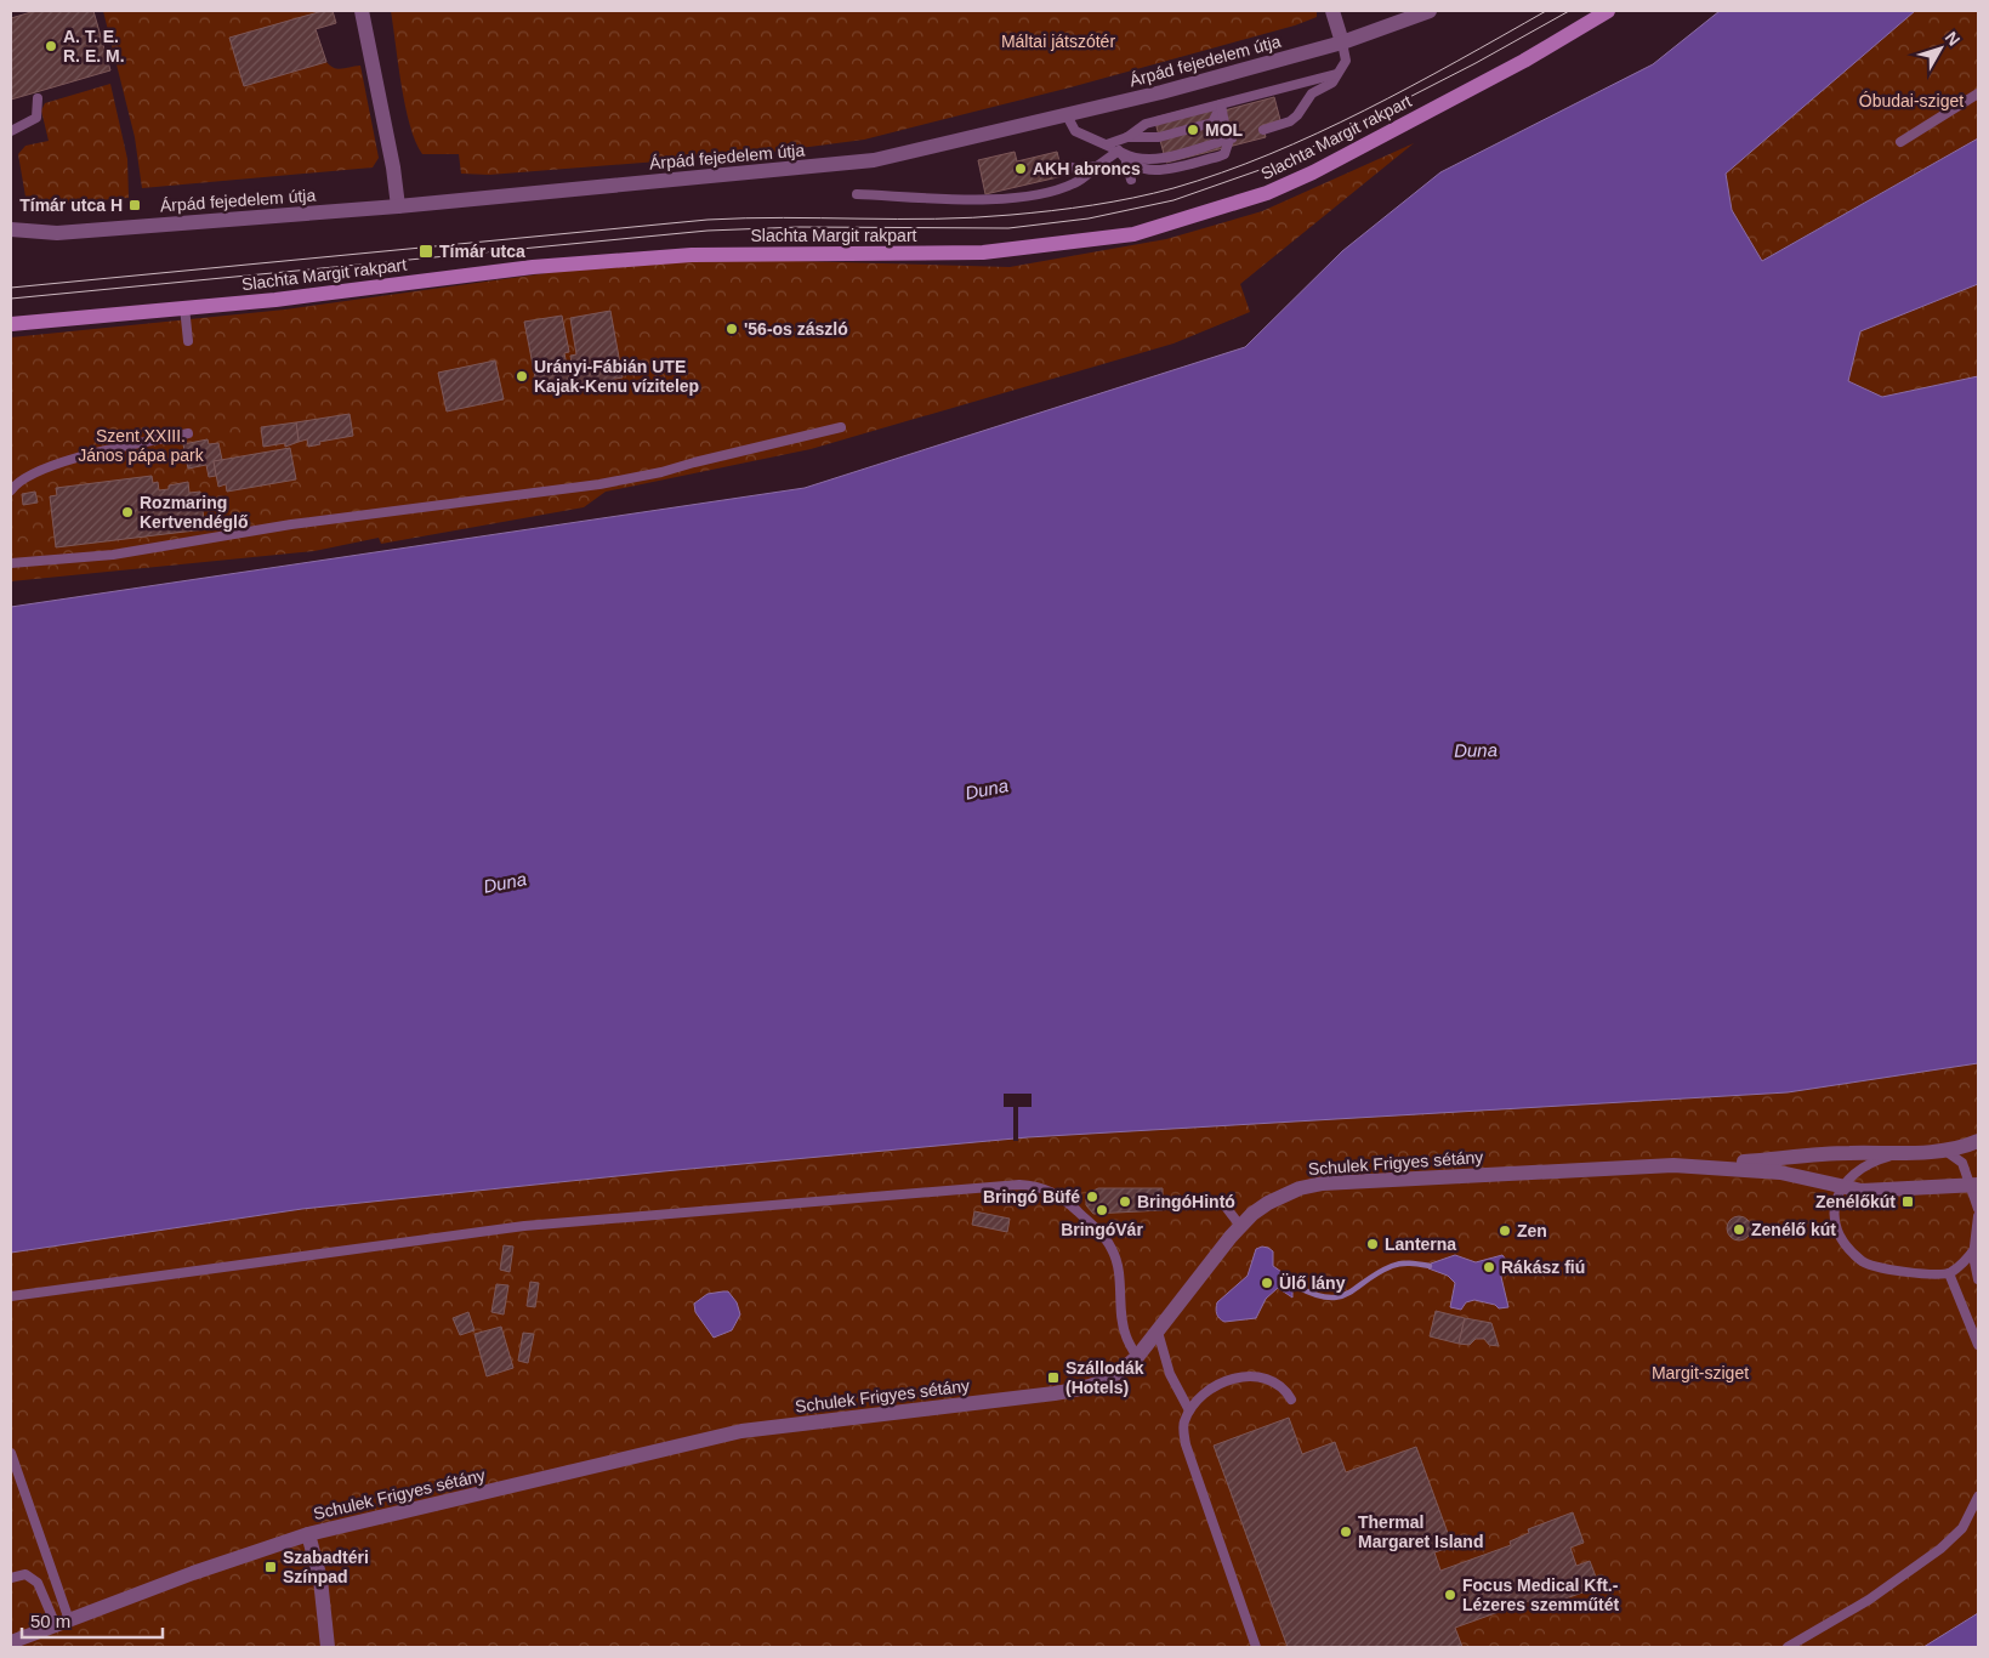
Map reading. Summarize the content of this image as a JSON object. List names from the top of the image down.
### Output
{
  "streets": {
    "main road": ["Slachta Margit rakpart"],
    "street": ["Árpád fejedelem útja", "Schulek Frigyes sétány"]
  },
  "water": ["Duna"],
  "parks": [
    "Máltai játszótér",
    "Óbudai-sziget",
    "Szent XXIII. János pápa park",
    "Margit-sziget"
  ],
  "places": {
    "other": [
      "A. T. E. R. E. M.",
      "MOL",
      "AKH abroncs",
      "'56-os zászló",
      "Urányi-Fábián UTE Kajak-Kenu vízitelep",
      "Rozmaring Kertvendéglő",
      "Bringó Büfé",
      "BringóHintó",
      "BringóVár",
      "Zenélő kút",
      "Zen",
      "Lanterna",
      "Rákász fiú",
      "Ülő lány",
      "Thermal Margaret Island",
      "Focus Medical Kft.- Lézeres szemműtét"
    ],
    "transit": [
      "Tímár utca H",
      "Tímár utca",
      "Zenélőkút",
      "Szállodák (Hotels)",
      "Szabadtéri Színpad"
    ]
  },
  "scale_bar": "50 m",
  "north": "top right"
}
